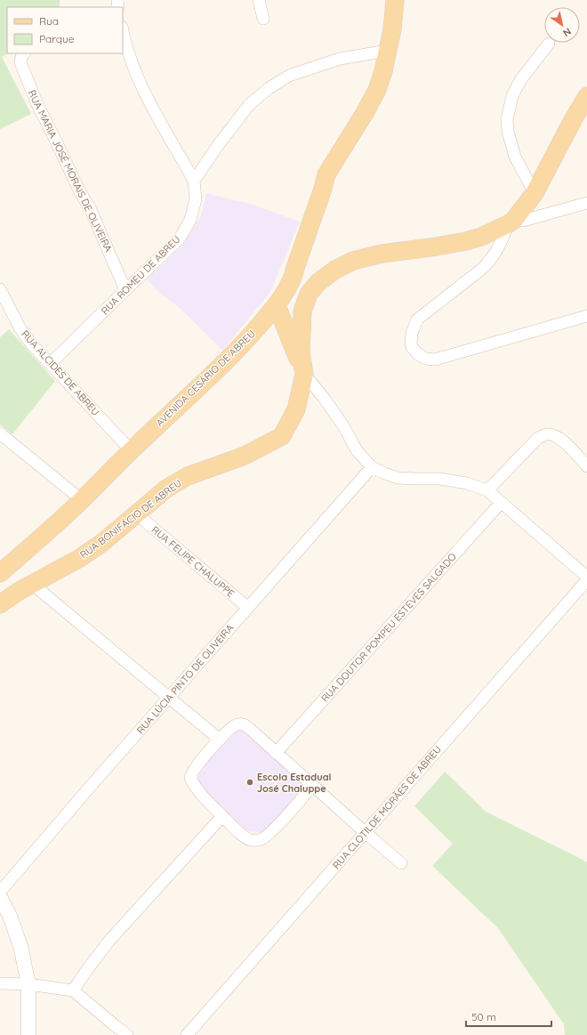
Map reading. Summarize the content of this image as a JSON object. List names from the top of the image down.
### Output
{
  "streets": {
    "main road": ["AVENIDA CESÁRIO DE ABREU", "RUA BONIFÁCIO DE ABREU"],
    "street": [
      "RUA MARIA JOSÉ MORAIS DE OLIVEIRA",
      "RUA ROMEU DE ABREU",
      "RUA ALCIDES DE ABREU",
      "RUA FELIPE CHALUPPE",
      "RUA DOUTOR POMPEU ESTEVES SALGADO",
      "RUA LÚCIA PINTO DE OLIVEIRA",
      "RUA CLOTILDE MORÃES DE ABREU"
    ]
  },
  "crossings": [
    ["RUA MARIA JOSÉ MORAIS DE OLIVEIRA", "RUA ROMEU DE ABREU"],
    ["RUA ROMEU DE ABREU", "RUA ALCIDES DE ABREU"],
    ["RUA ALCIDES DE ABREU", "AVENIDA CESÁRIO DE ABREU"],
    ["RUA BONIFÁCIO DE ABREU", "RUA FELIPE CHALUPPE"],
    ["RUA FELIPE CHALUPPE", "RUA LÚCIA PINTO DE OLIVEIRA"]
  ],
  "places": ["Escola Estadual José Chaluppe"],
  "legend": ["Rua", "Parque"],
  "scale_bar": "50 m",
  "north": "bottom right"
}
